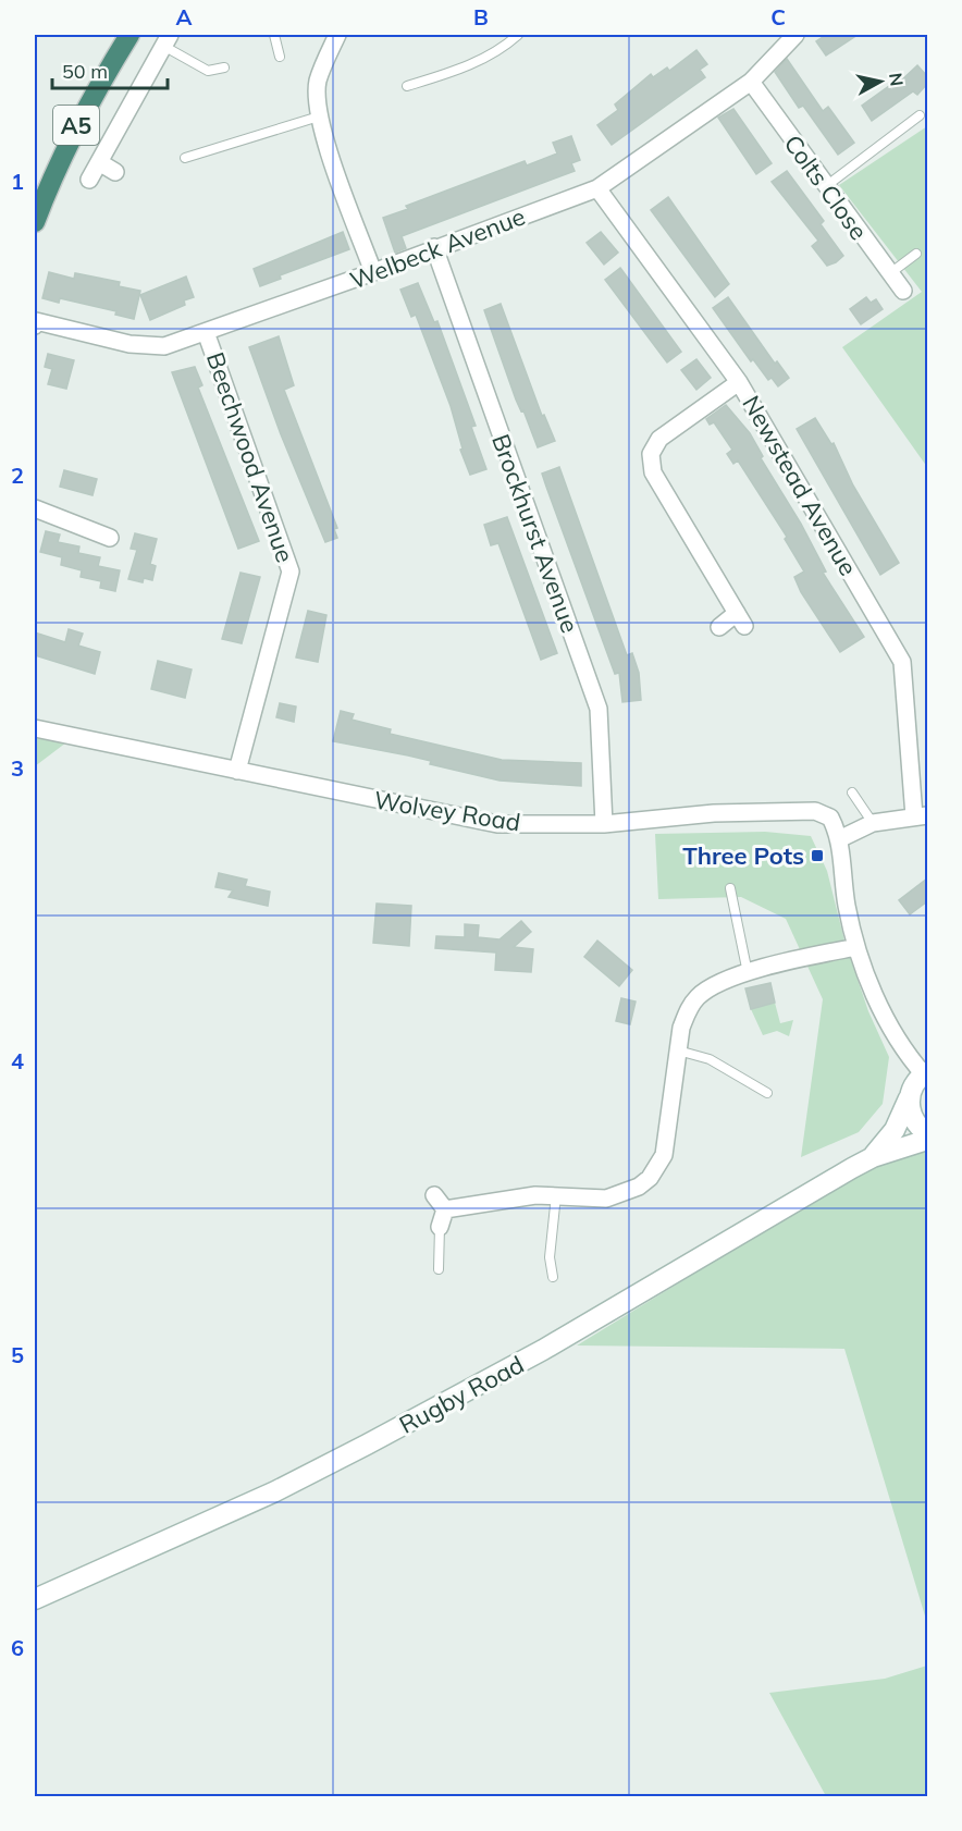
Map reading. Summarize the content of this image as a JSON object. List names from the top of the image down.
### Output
{
  "streets": {
    "highway": ["A5"],
    "main road": ["Rugby Road"],
    "street": [
      "Colts Close",
      "Welbeck Avenue",
      "Beechwood Avenue",
      "Newstead Avenue",
      "Brockhurst Avenue",
      "Wolvey Road"
    ]
  },
  "crossings": [
    ["Colts Close", "Welbeck Avenue"],
    ["Welbeck Avenue", "Beechwood Avenue"],
    ["Welbeck Avenue", "Newstead Avenue"],
    ["Welbeck Avenue", "Brockhurst Avenue"],
    ["Beechwood Avenue", "Wolvey Road"],
    ["Brockhurst Avenue", "Wolvey Road"]
  ],
  "places": {
    "transit": ["Three Pots"]
  },
  "scale_bar": "50 m",
  "north": "right",
  "grid": {
    "columns": ["A", "B", "C"],
    "rows": [
      "1",
      "2",
      "3",
      "4",
      "5",
      "6"
    ]
  }
}
